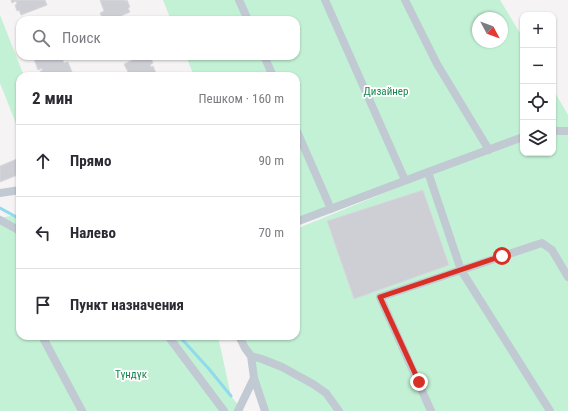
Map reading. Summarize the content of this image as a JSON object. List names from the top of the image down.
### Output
{
  "parks": ["Дизайнер", "Түндүк"],
  "north": "bottom right",
  "page": {
    "map_buttons": ["+", "−"],
    "search": "Поиск",
    "heading": ["2 мин", "Пешком · 160 m"],
    "list": [
      ["Прямо", "90 m"],
      ["Налево", "70 m"],
      "Пункт назначения"
    ]
  }
}
